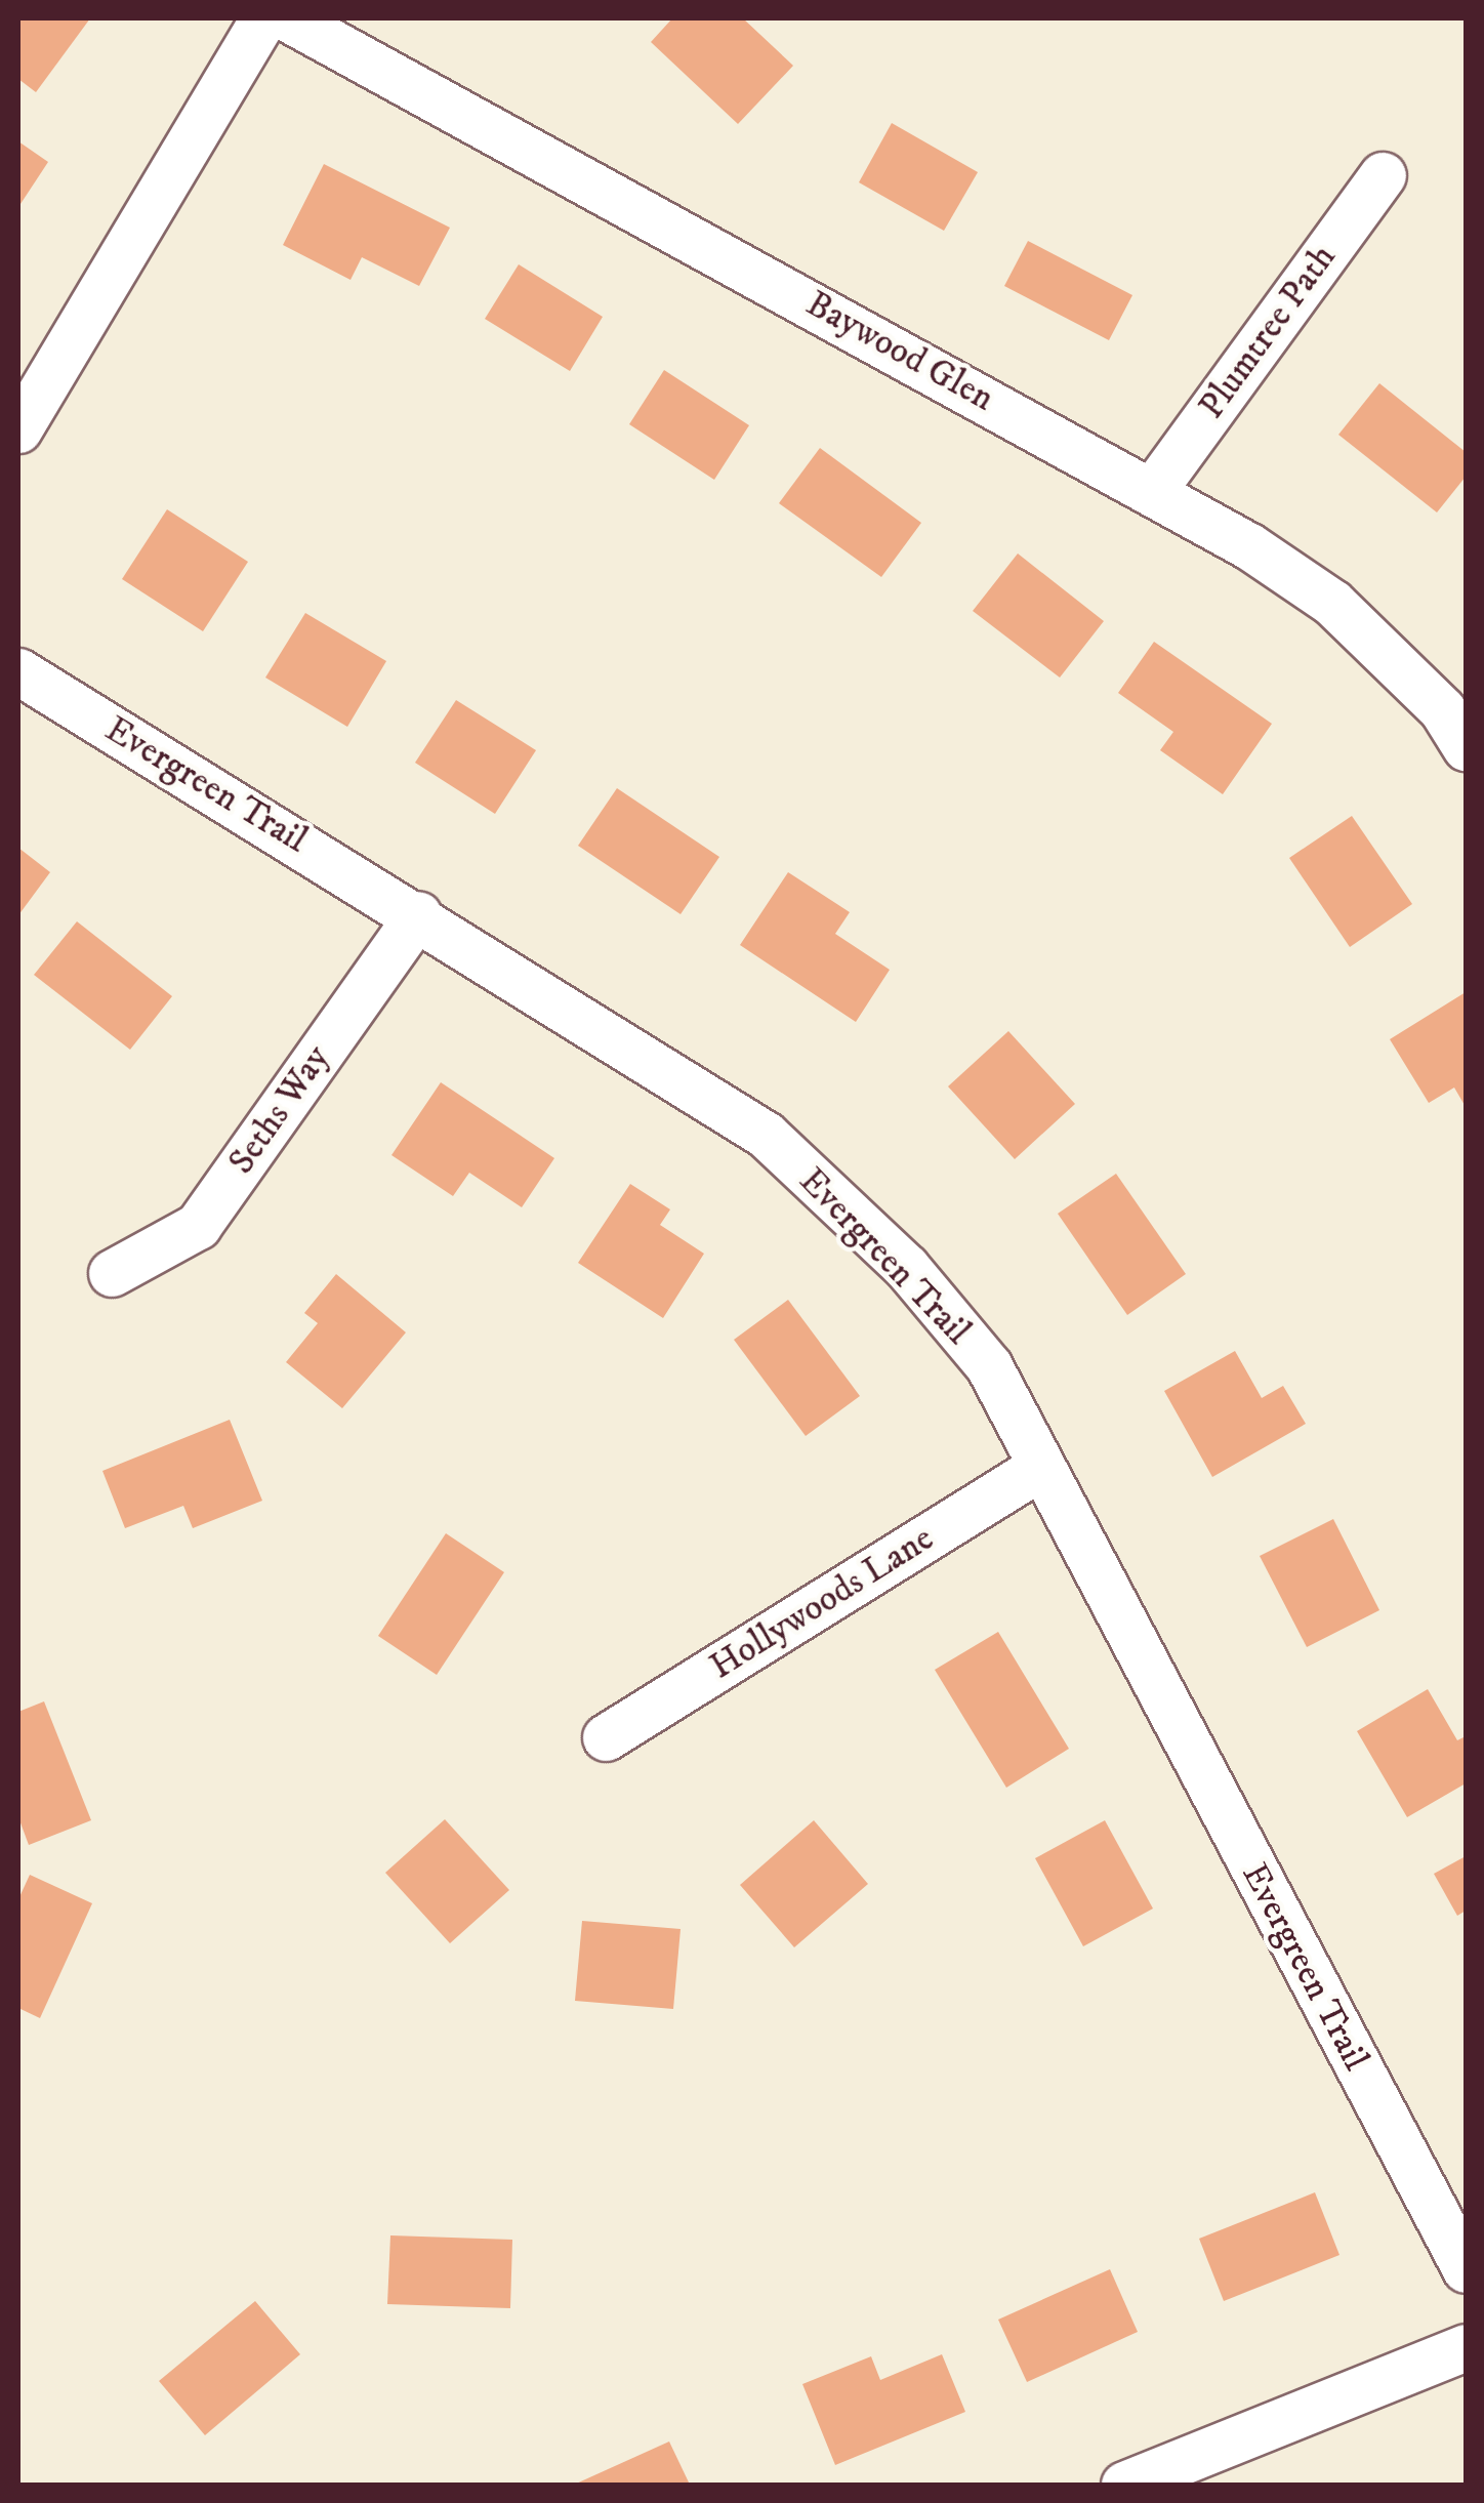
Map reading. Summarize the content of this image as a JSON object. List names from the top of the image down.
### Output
{
  "streets": {
    "street": [
      "Plumtree Path",
      "Baywood Glen",
      "Evergreen Trail",
      "Seths Way",
      "Hollywoods Lane"
    ]
  },
  "crossings": [
    ["Plumtree Path", "Baywood Glen"],
    ["Evergreen Trail", "Seths Way"],
    ["Evergreen Trail", "Hollywoods Lane"]
  ]
}
